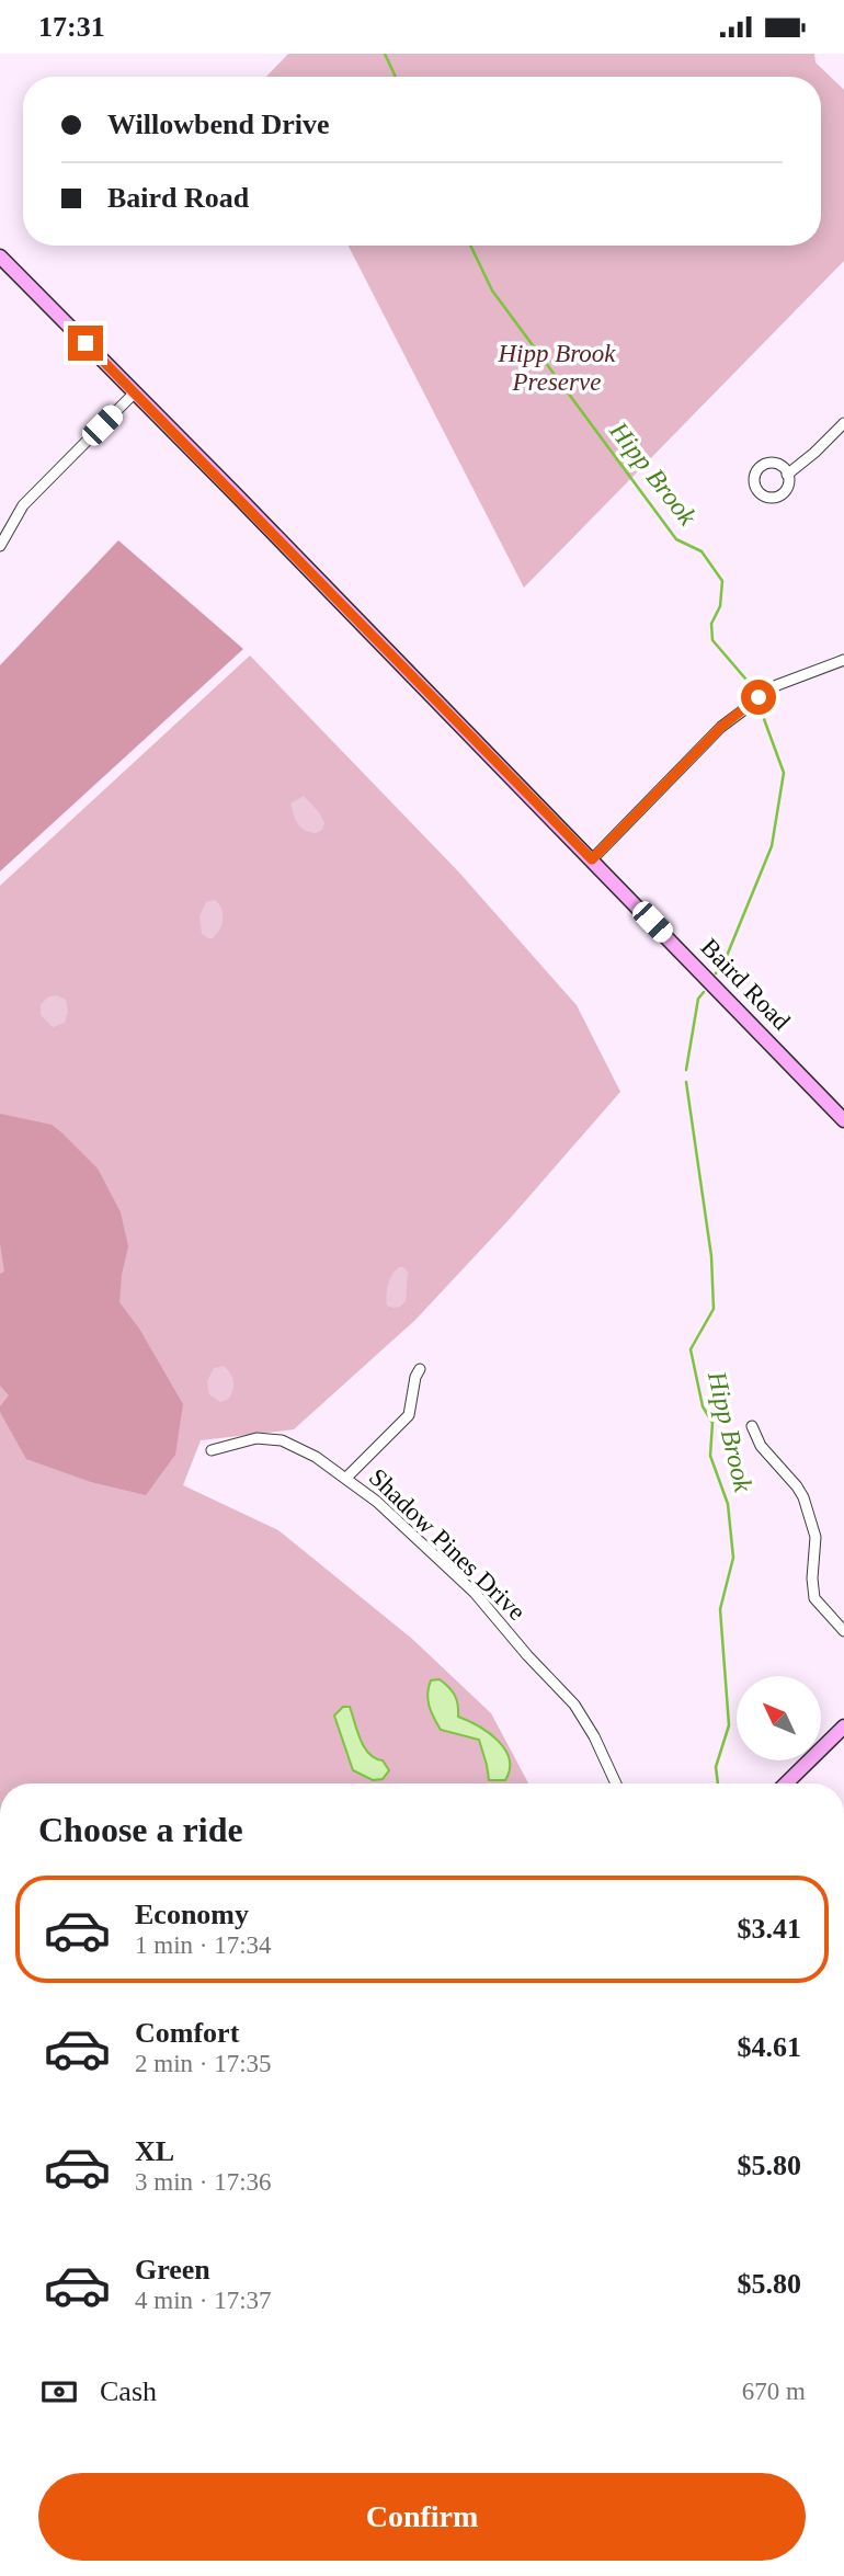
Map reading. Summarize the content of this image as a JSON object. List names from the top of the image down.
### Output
{
  "streets": {
    "street": ["Baird Road", "Shadow Pines Drive"]
  },
  "water": ["Hipp Brook"],
  "parks": ["Hipp Brook Preserve"],
  "north": "top left",
  "page": {
    "status": "17:31",
    "banner": ["Willowbend Drive", "Baird Road"],
    "heading": "Choose a ride",
    "list": [
      {
        "name": "Economy",
        "note": "1 min · 17:34",
        "value": "$3.41"
      },
      {
        "name": "Comfort",
        "note": "2 min · 17:35",
        "value": "$4.61"
      },
      {
        "name": "XL",
        "note": "3 min · 17:36",
        "value": "$5.80"
      },
      {
        "name": "Green",
        "note": "4 min · 17:37",
        "value": "$5.80"
      }
    ],
    "pay": ["Cash", "670 m"],
    "buttons": "Confirm"
  }
}
